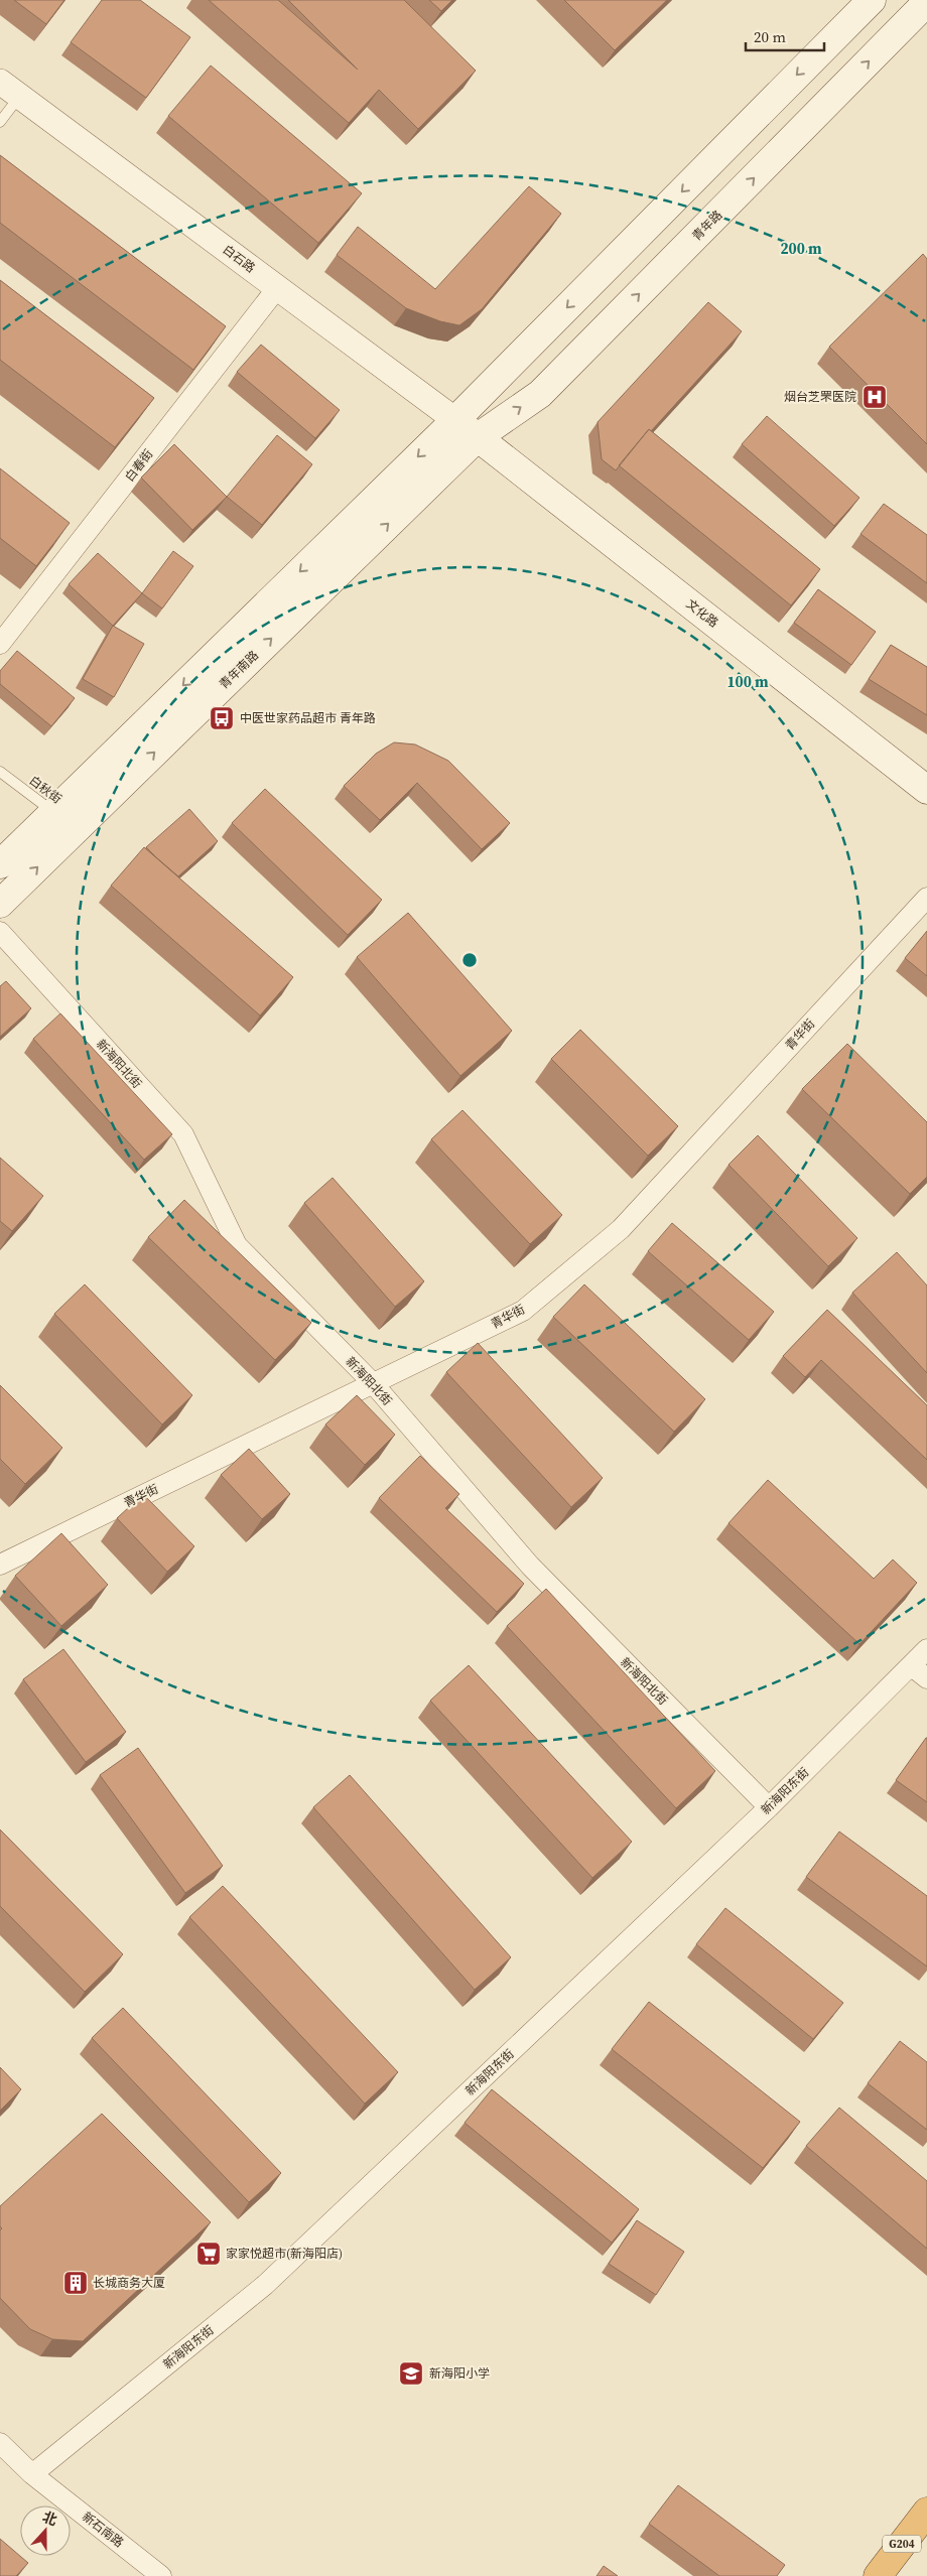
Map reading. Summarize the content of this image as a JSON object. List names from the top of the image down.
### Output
{
  "streets": {
    "highway": ["G204"],
    "main road": [
      "青年路",
      "白石路",
      "文化路",
      "青年南路"
    ],
    "street": [
      "白春街",
      "青华街",
      "新海阳北街",
      "新海阳东街",
      "新石南路"
    ],
    "lane": ["白秋街"]
  },
  "crossings": [
    ["青年路", "白石路"],
    ["青年路", "文化路"],
    ["青年路", "青年南路"],
    ["白石路", "白春街"],
    ["白石路", "文化路"],
    ["白石路", "青年南路"],
    ["文化路", "青年南路"],
    ["青年南路", "白秋街"],
    ["青华街", "新海阳北街"],
    ["新海阳北街", "新海阳东街"],
    ["新海阳东街", "新石南路"]
  ],
  "places": {
    "hospital": ["烟台芝罘医院"],
    "bus stop": ["中医世家药品超市 青年路"],
    "supermarket": ["家家悦超市(新海阳店)"],
    "building": ["长城商务大厦"],
    "school or university": ["新海阳小学"]
  },
  "scale_bar": "20 m",
  "north": "top",
  "rings": ["200 m", "100 m"]
}
